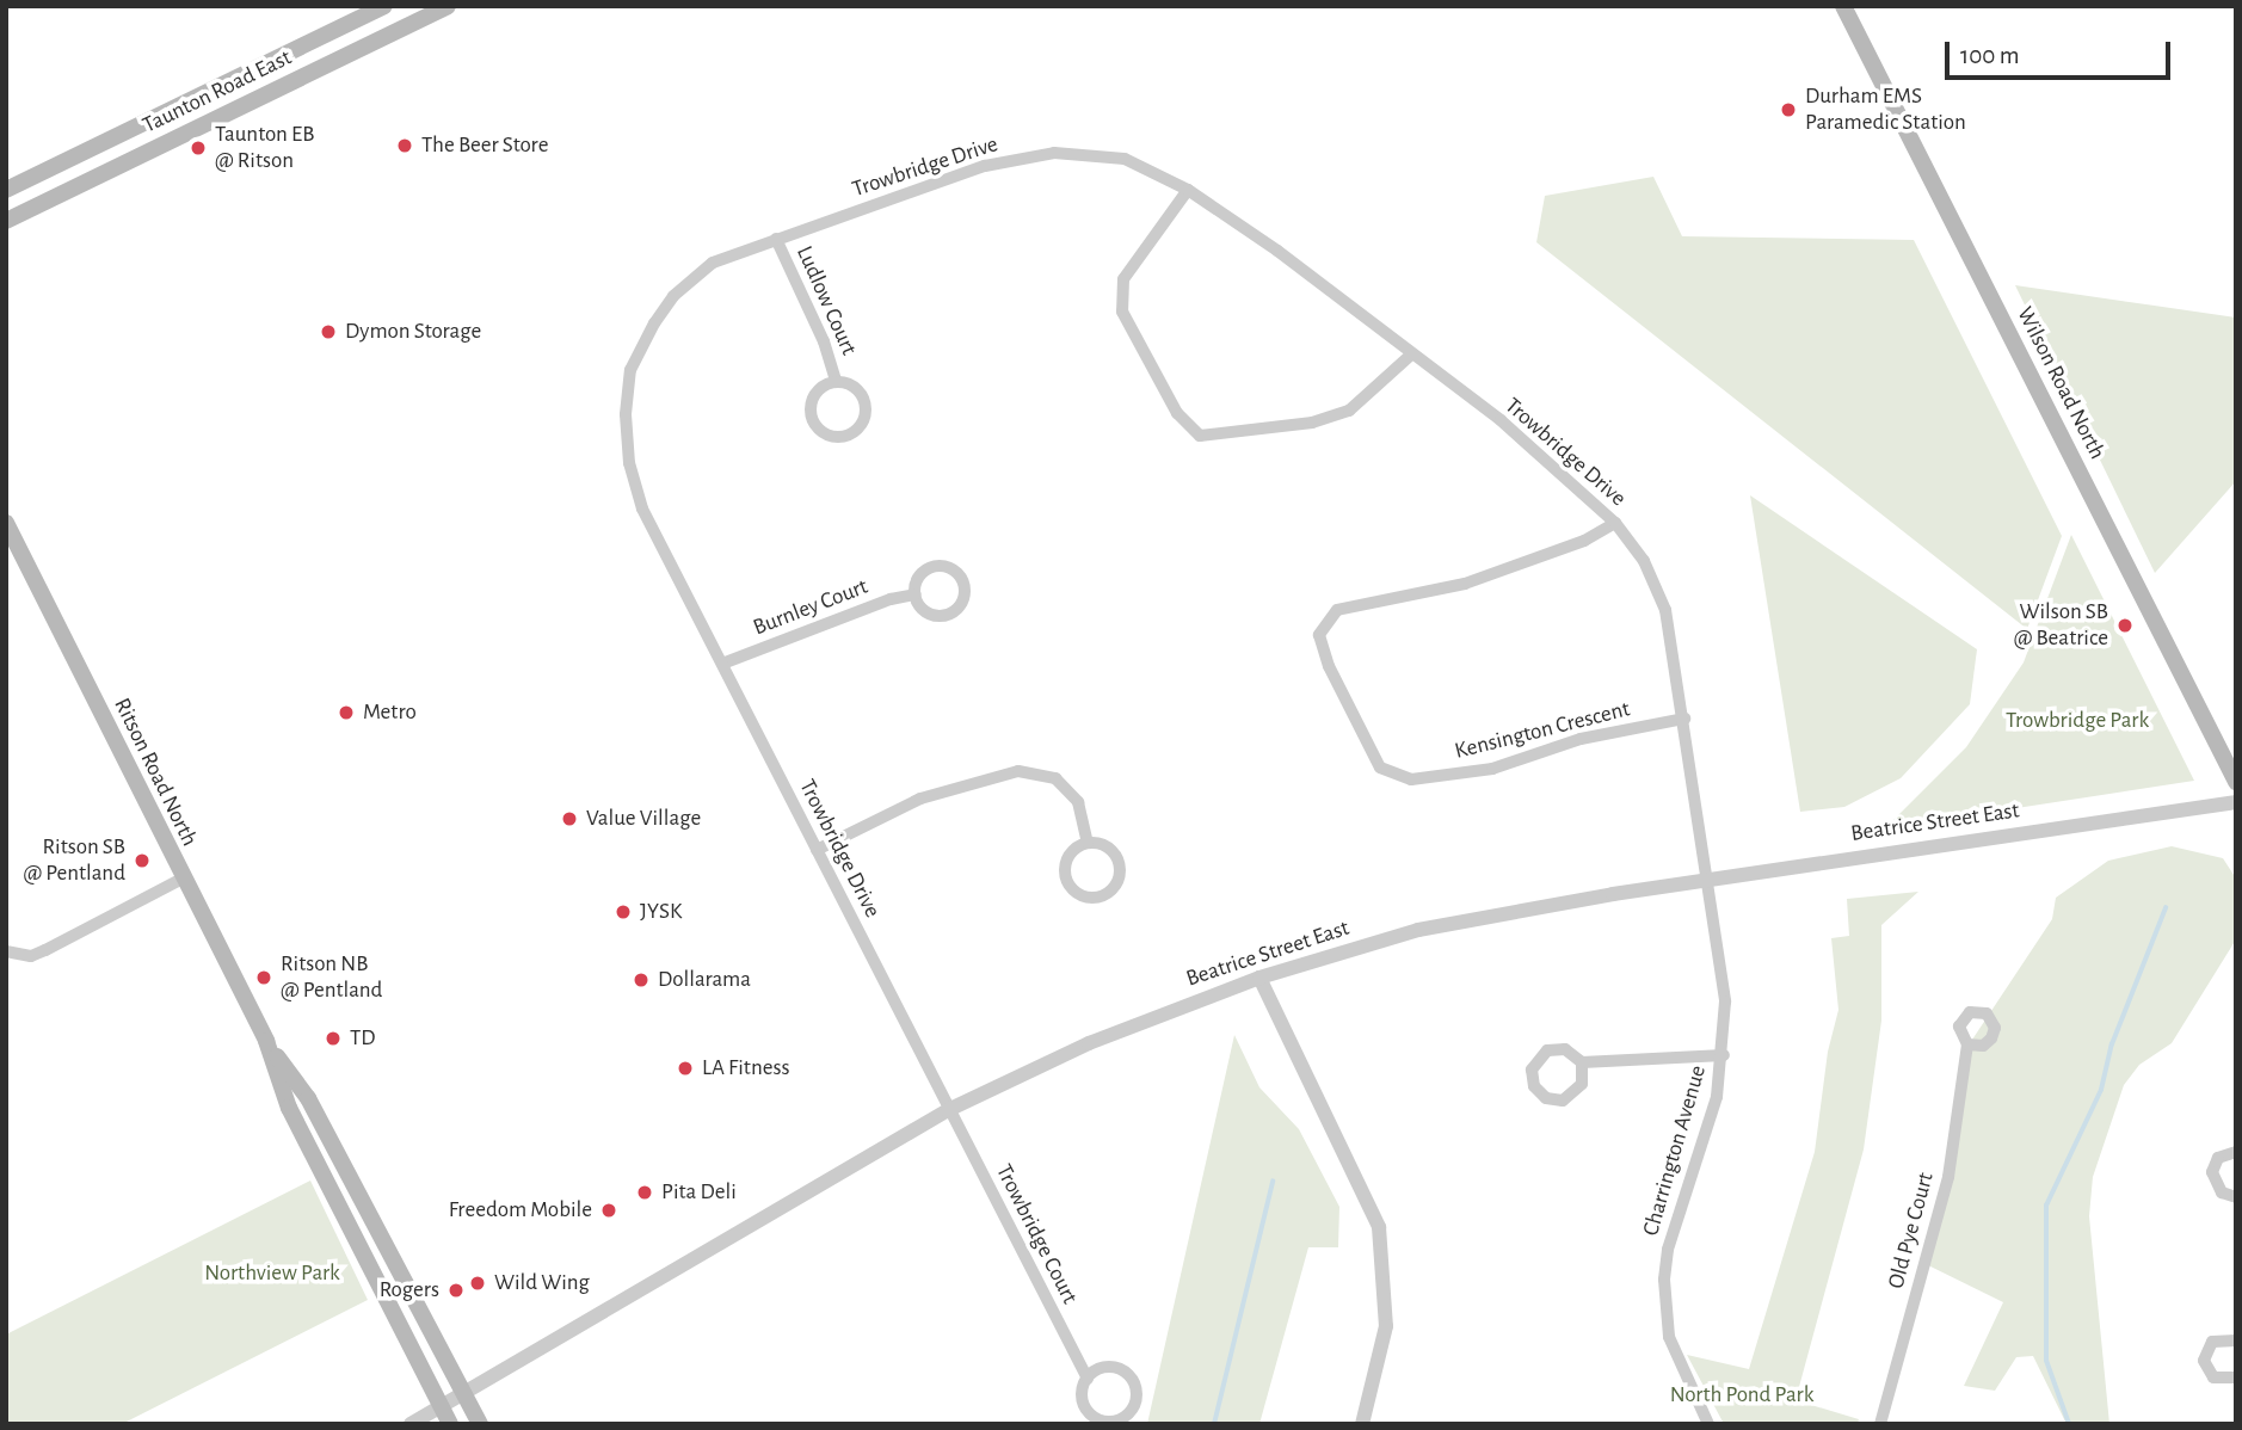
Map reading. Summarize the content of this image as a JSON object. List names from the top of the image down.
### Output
{
  "streets": {
    "main road": ["Taunton Road East", "Wilson Road North", "Ritson Road North"],
    "street": [
      "Trowbridge Drive",
      "Ludlow Court",
      "Burnley Court",
      "Kensington Crescent",
      "Beatrice Street East",
      "Charrington Avenue",
      "Old Pye Court",
      "Trowbridge Court"
    ]
  },
  "crossings": [
    ["Trowbridge Drive", "Ludlow Court"],
    ["Trowbridge Drive", "Burnley Court"],
    ["Trowbridge Drive", "Kensington Crescent"],
    ["Trowbridge Drive", "Beatrice Street East"],
    ["Trowbridge Drive", "Charrington Avenue"],
    ["Trowbridge Drive", "Trowbridge Court"],
    ["Ritson Road North", "Beatrice Street East"],
    ["Beatrice Street East", "Charrington Avenue"],
    ["Beatrice Street East", "Trowbridge Court"]
  ],
  "parks": ["Trowbridge Park", "Northview Park", "North Pond Park"],
  "places": [
    "Durham EMS Paramedic Station",
    "The Beer Store",
    "Taunton EB @ Ritson",
    "Dymon Storage",
    "Wilson SB @ Beatrice",
    "Metro",
    "Value Village",
    "Ritson SB @ Pentland",
    "JYSK",
    "Ritson NB @ Pentland",
    "Dollarama",
    "TD",
    "LA Fitness",
    "Pita Deli",
    "Freedom Mobile",
    "Wild Wing",
    "Rogers"
  ],
  "scale_bar": "100 m"
}
